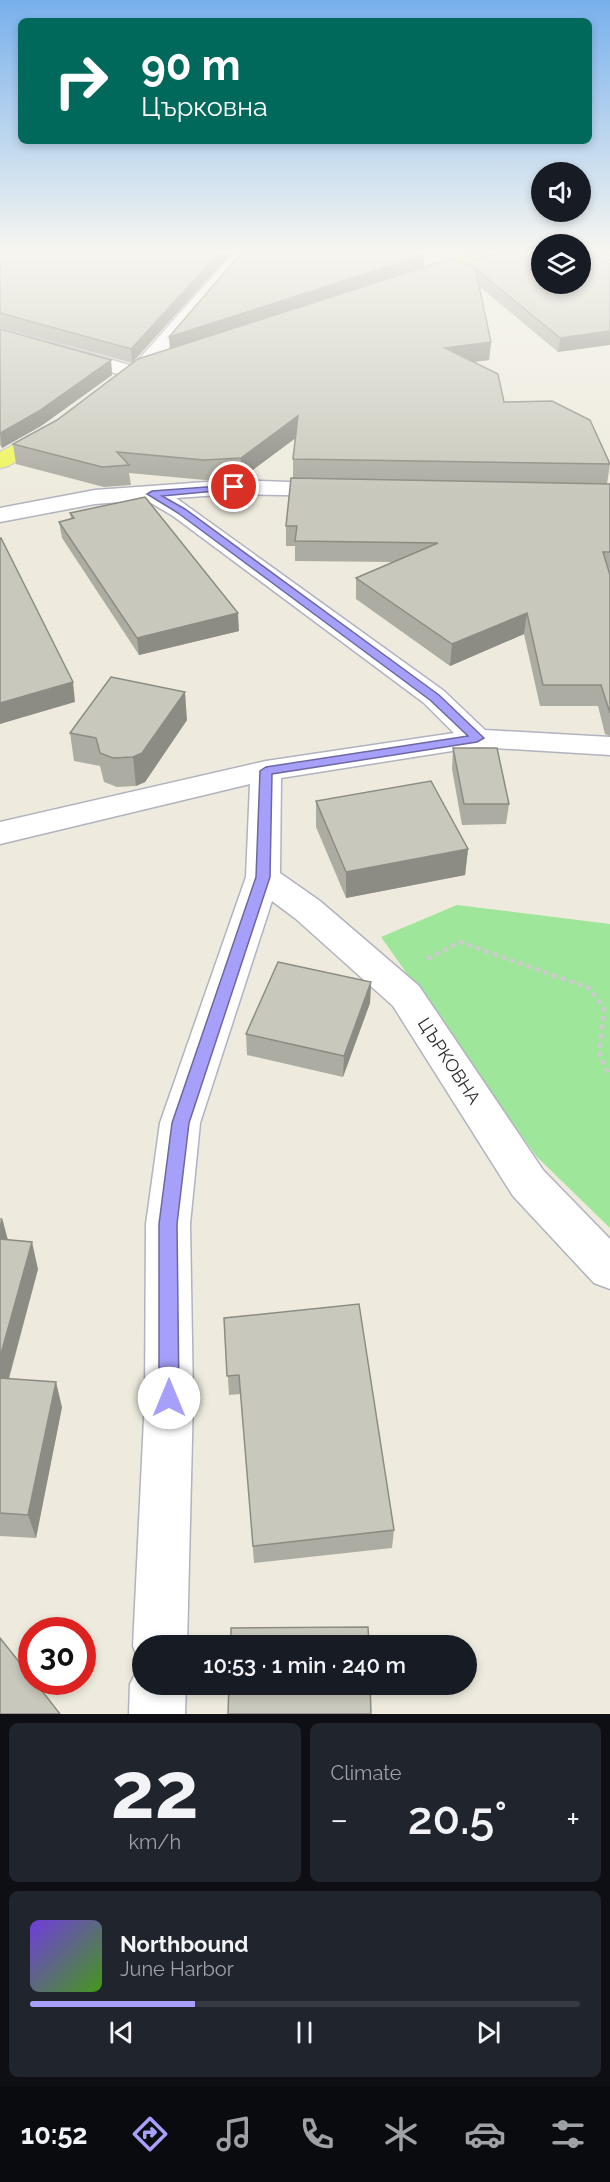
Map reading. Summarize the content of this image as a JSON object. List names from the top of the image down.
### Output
{
  "streets": {
    "street": ["ЦЪРКОВНА"]
  },
  "page": {
    "turn": ["90 m", "Църковна"],
    "limit": "30",
    "trip": "10:53 · 1 min · 240 m",
    "tile": [
      ["22", "km/h"],
      "Climate"
    ],
    "heat": ["−", "20.5°", "+"],
    "song": ["Northbound", "June Harbor"],
    "tabs": "10:52"
  }
}
